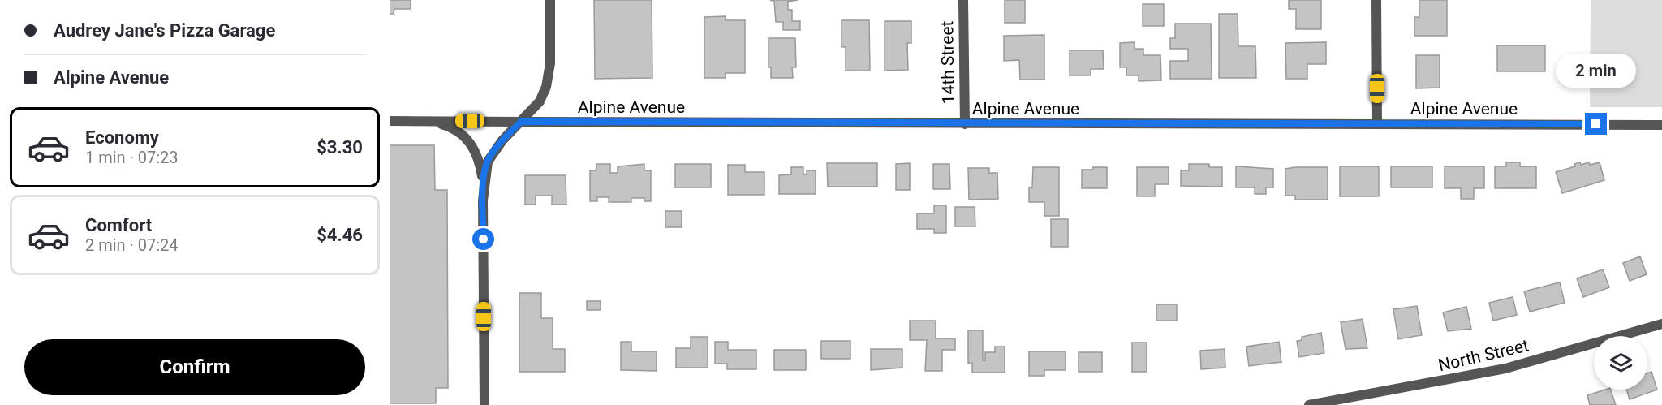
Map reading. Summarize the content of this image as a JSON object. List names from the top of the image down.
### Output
{
  "streets": {
    "street": ["14th Street", "Alpine Avenue", "North Street"]
  },
  "crossings": [
    ["14th Street", "Alpine Avenue"]
  ],
  "page": {
    "banner": ["Audrey Jane's Pizza Garage", "Alpine Avenue"],
    "bubble": "2 min",
    "list": [
      {
        "name": "Economy",
        "note": "1 min · 07:23",
        "value": "$3.30"
      },
      {
        "name": "Comfort",
        "note": "2 min · 07:24",
        "value": "$4.46"
      }
    ],
    "buttons": "Confirm"
  }
}
